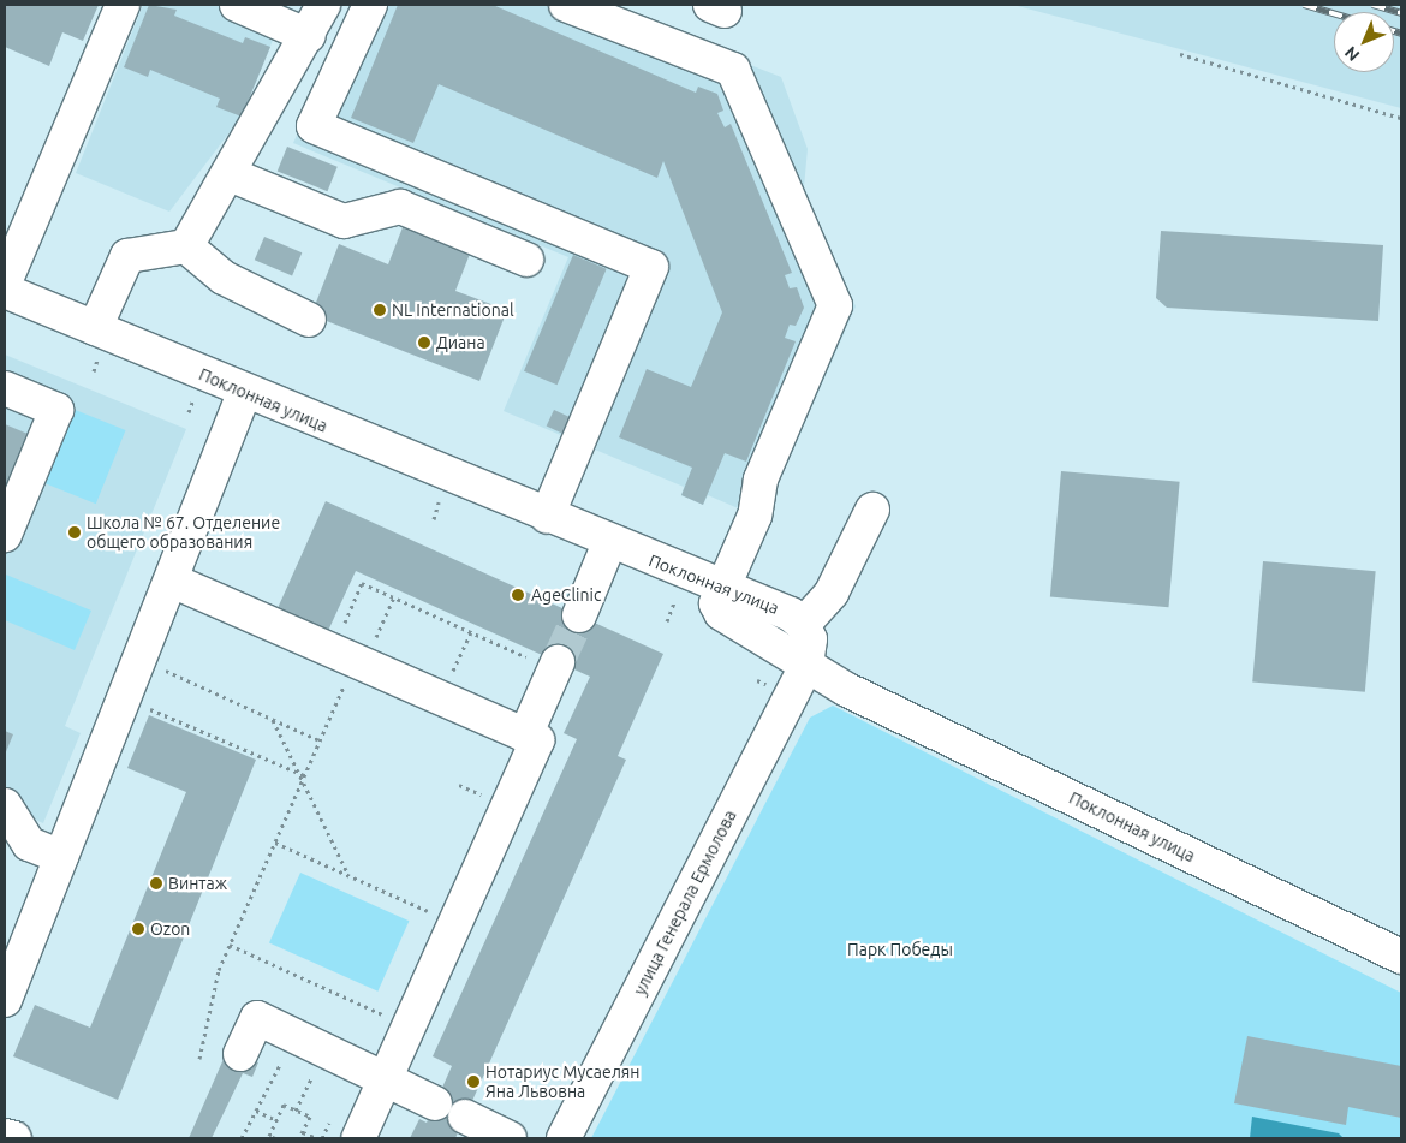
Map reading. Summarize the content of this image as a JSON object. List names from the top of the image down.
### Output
{
  "streets": {
    "street": ["Поклонная улица", "улица Генерала Ермолова"]
  },
  "crossings": [
    ["Поклонная улица", "улица Генерала Ермолова"]
  ],
  "parks": ["Парк Победы"],
  "places": [
    "NL International",
    "Диана",
    "Школа № 67. Отделение общего образования",
    "AgeClinic",
    "Винтаж",
    "Ozon",
    "Нотариус Мусаелян Яна Львовна"
  ],
  "north": "bottom left"
}
